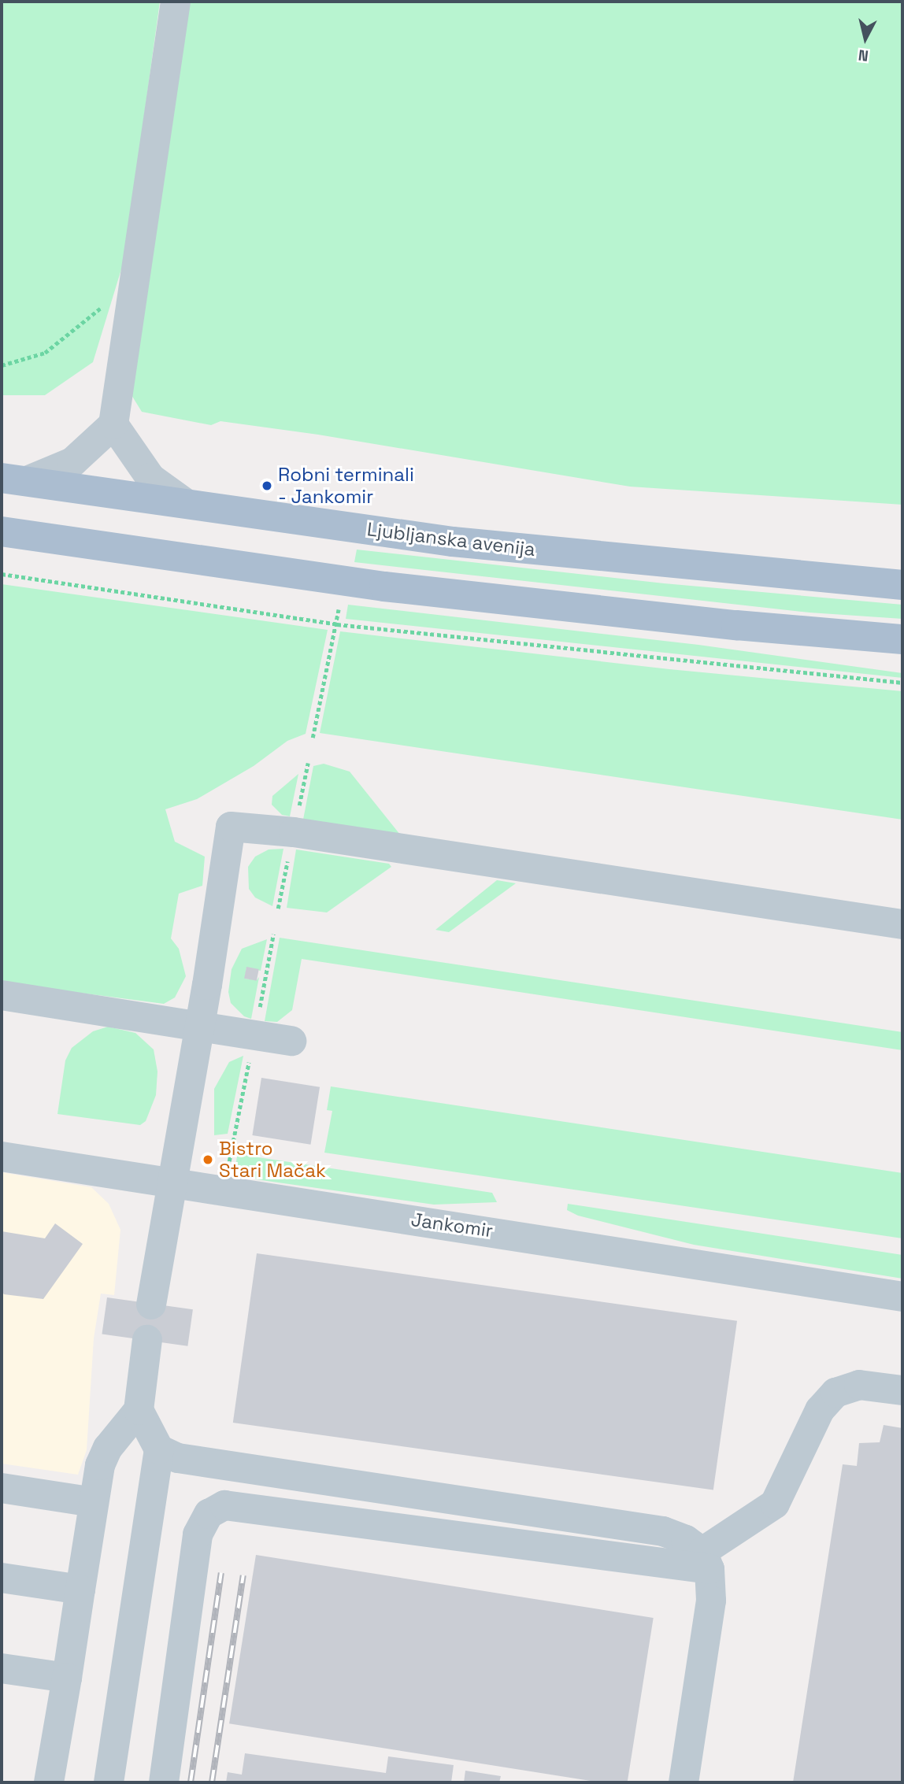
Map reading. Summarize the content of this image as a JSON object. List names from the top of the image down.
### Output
{
  "streets": {
    "main road": ["Ljubljanska avenija"],
    "street": ["Jankomir"]
  },
  "places": ["Robni terminali - Jankomir", "Bistro Stari Mačak"],
  "north": "bottom"
}
